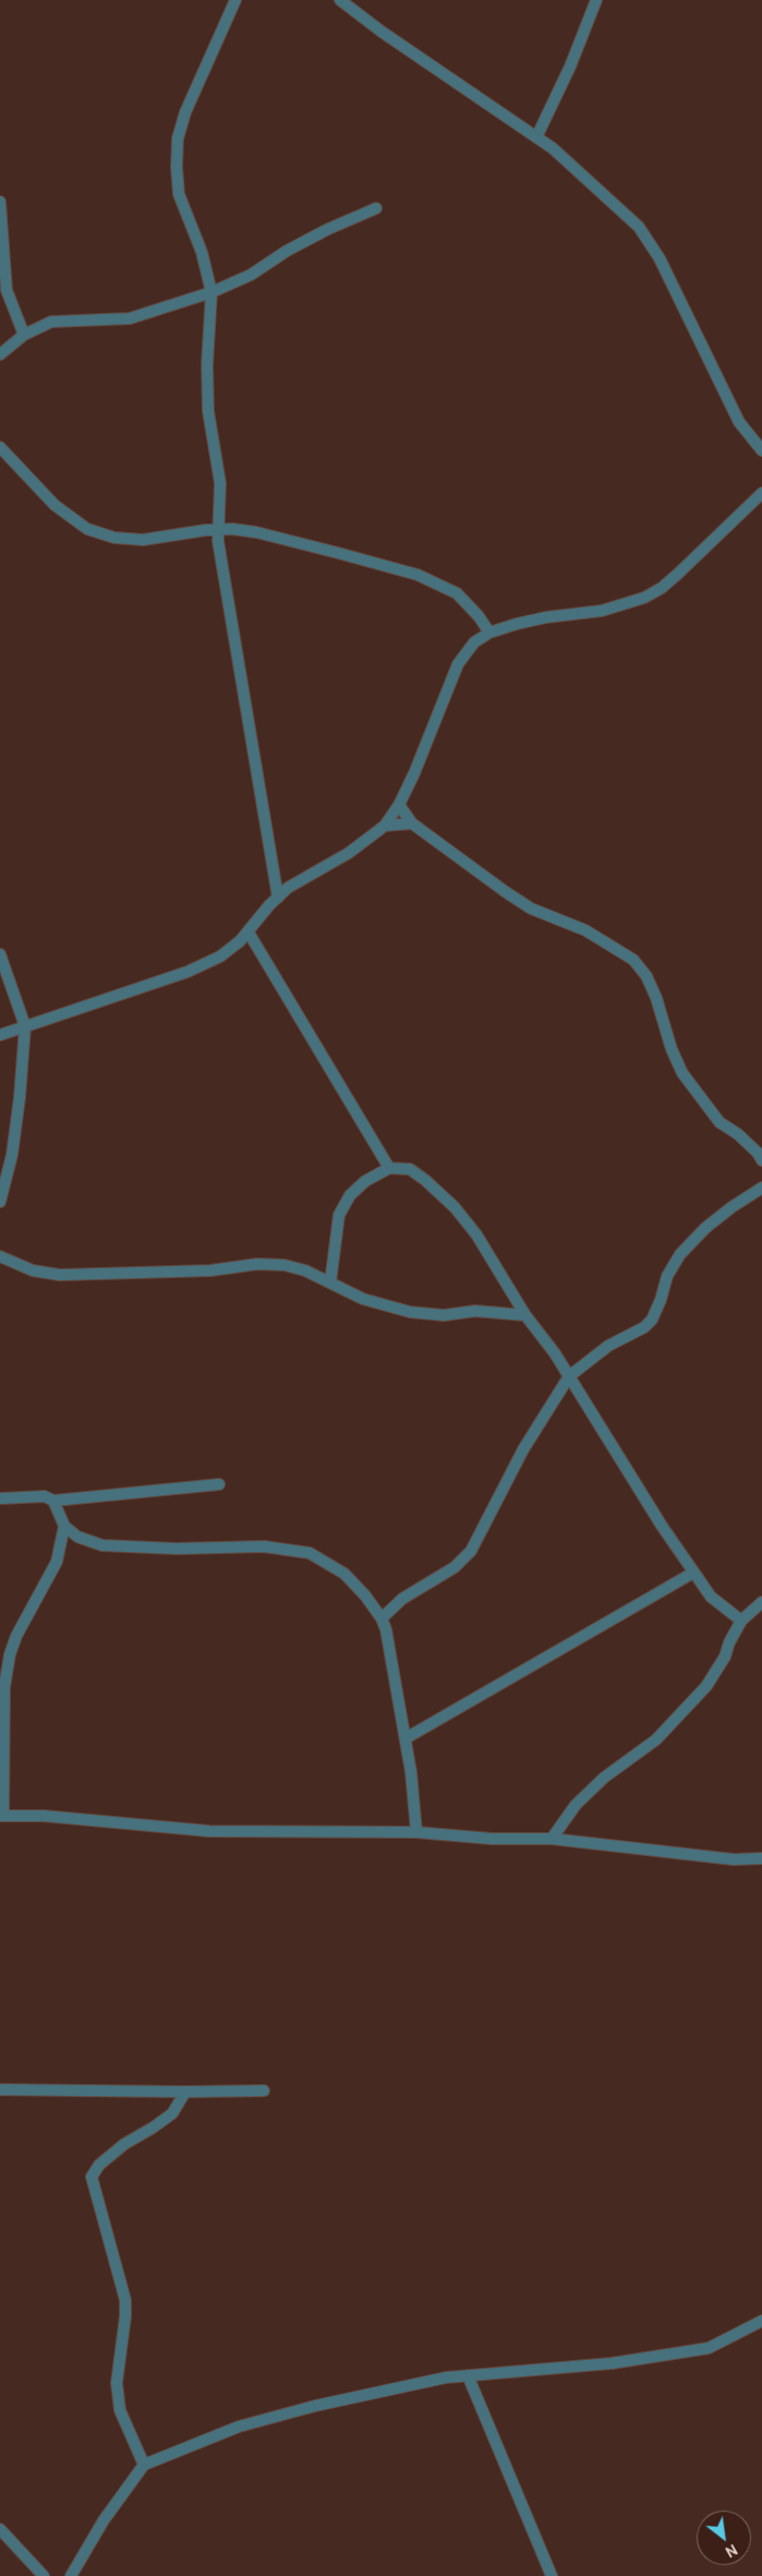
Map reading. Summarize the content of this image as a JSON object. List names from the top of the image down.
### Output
{
  "north": "bottom right"
}
